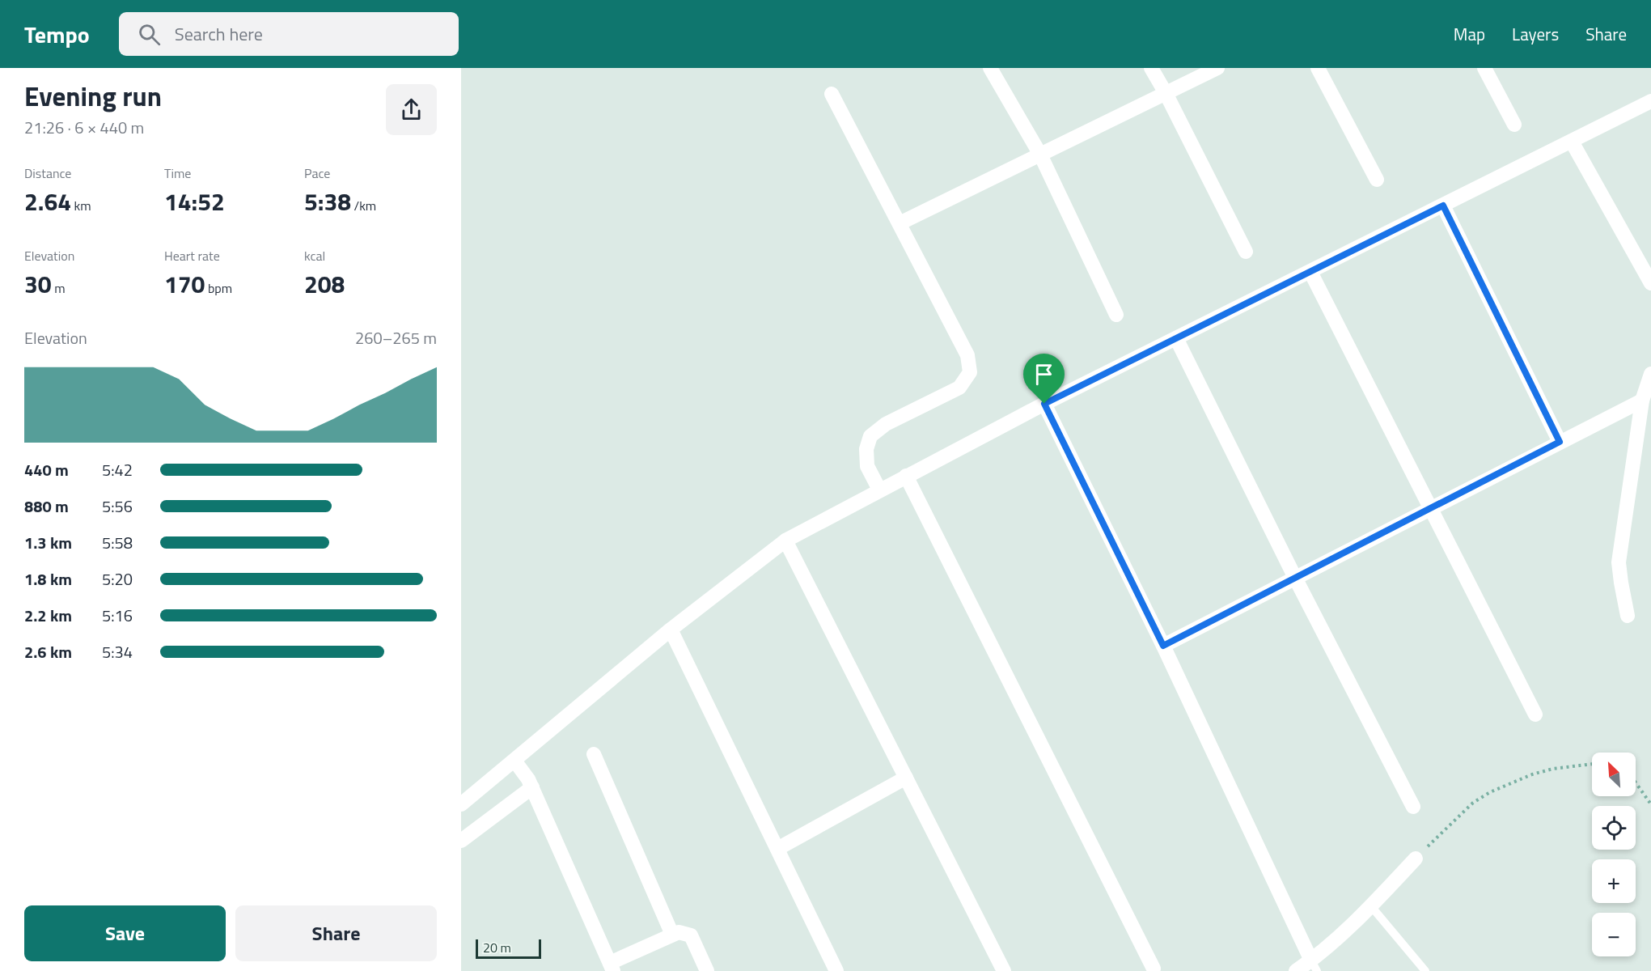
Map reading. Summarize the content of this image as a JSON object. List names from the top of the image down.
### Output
{
  "scale_bar": "20 m",
  "north": "top left",
  "page": {
    "header": "Tempo",
    "search": "Search here",
    "nav": ["Map", "Layers", "Share"],
    "heading": ["Evening run", "21:26 · 6 × 440 m"],
    "stats": [
      ["Distance", "2.64 km"],
      ["Time", "14:52"],
      ["Pace", "5:38 /km"],
      ["Elevation", "30 m"],
      ["Heart rate", "170 bpm"],
      ["kcal", "208"]
    ],
    "chart": ["Elevation", "260–265 m"],
    "list": [
      {
        "name": "440 m",
        "note": "5:42"
      },
      {
        "name": "880 m",
        "note": "5:56"
      },
      {
        "name": "1.3 km",
        "note": "5:58"
      },
      {
        "name": "1.8 km",
        "note": "5:20"
      },
      {
        "name": "2.2 km",
        "note": "5:16"
      },
      {
        "name": "2.6 km",
        "note": "5:34"
      }
    ],
    "map_buttons": ["+", "−"],
    "buttons": ["Save", "Share"],
    "scale": "20 m"
  }
}
